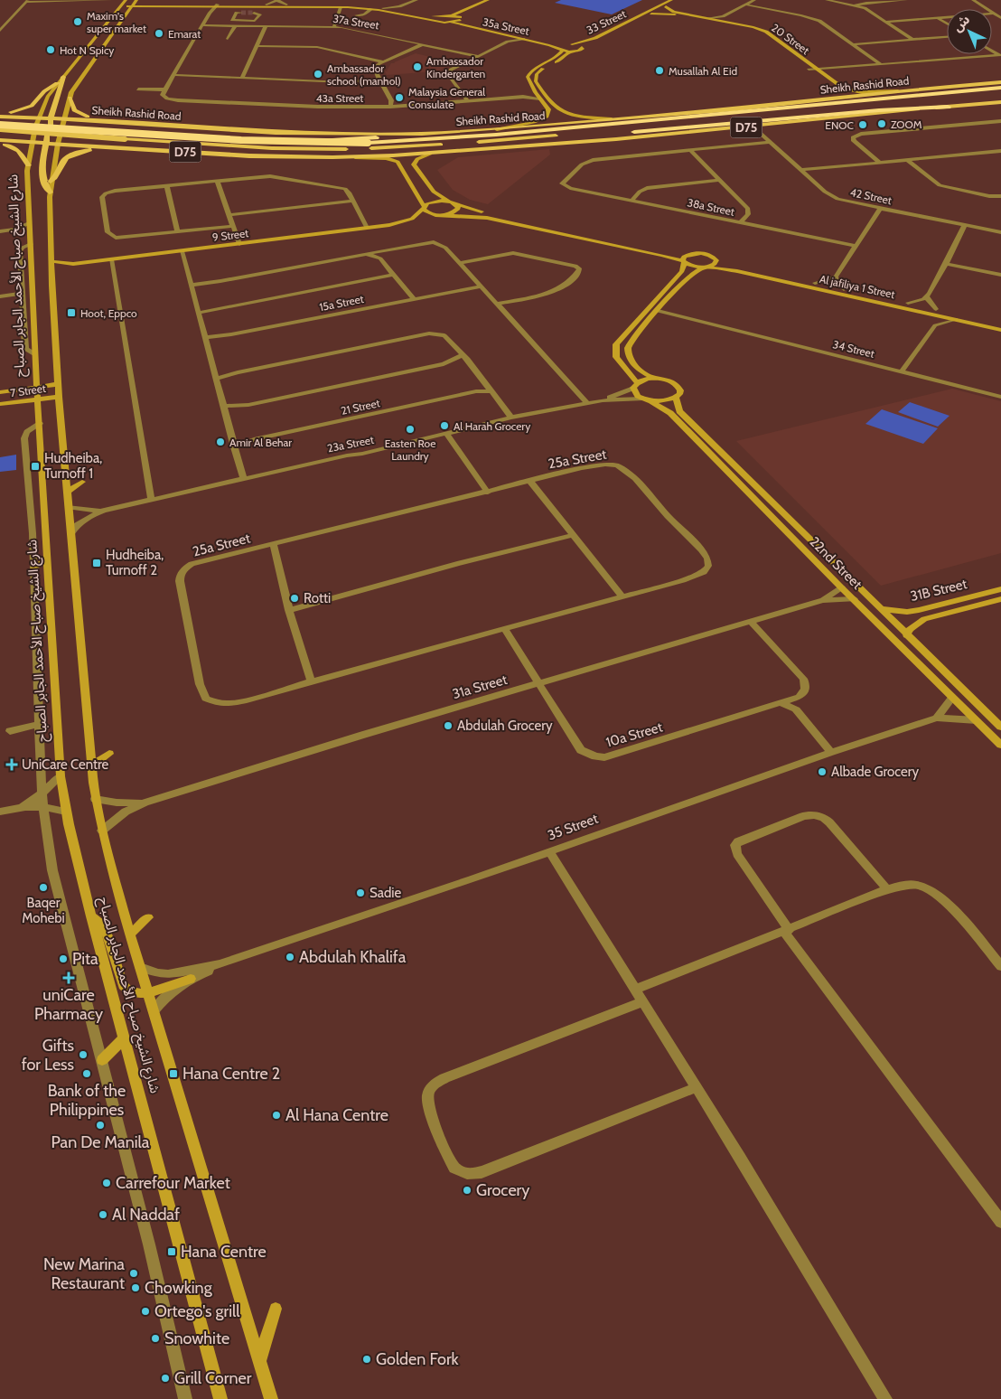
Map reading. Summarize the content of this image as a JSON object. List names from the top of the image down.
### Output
{
  "streets": {
    "highway": ["Sheikh Rashid Road", "D75"],
    "street": [
      "37a Street",
      "33 Street",
      "35a Street",
      "20 Street",
      "43a Street",
      "42 Street",
      "38a Street",
      "9 Street",
      "شارع الشيخ صباح الأحمد الجابر الصباح",
      "Al jafiliya 1 Street",
      "15a Street",
      "34 Street",
      "7 Street",
      "21 Street",
      "23a Street",
      "25a Street",
      "22nd Street",
      "31B Street",
      "31a Street",
      "10a Street",
      "35 Street"
    ]
  },
  "crossings": [
    ["33 Street", "20 Street"],
    ["20 Street", "Sheikh Rashid Road"],
    ["Sheikh Rashid Road", "شارع الشيخ صباح الأحمد الجابر الصباح"],
    ["D75", "42 Street"],
    ["D75", "شارع الشيخ صباح الأحمد الجابر الصباح"],
    ["9 Street", "شارع الشيخ صباح الأحمد الجابر الصباح"],
    ["شارع الشيخ صباح الأحمد الجابر الصباح", "7 Street"],
    ["شارع الشيخ صباح الأحمد الجابر الصباح", "23a Street"],
    ["شارع الشيخ صباح الأحمد الجابر الصباح", "31a Street"],
    ["شارع الشيخ صباح الأحمد الجابر الصباح", "35 Street"],
    ["23a Street", "22nd Street"],
    ["25a Street", "10a Street"],
    ["22nd Street", "31B Street"],
    ["22nd Street", "31a Street"],
    ["22nd Street", "35 Street"],
    ["31a Street", "10a Street"]
  ],
  "places": {
    "other": [
      "Maxim's super market",
      "Emarat",
      "Hot N Spicy",
      "Ambassador Kindergarten",
      "Musallah Al Eid",
      "Ambassador school (manhol)",
      "Malaysia General Consulate",
      "ZOOM",
      "ENOC",
      "Al Harah Grocery",
      "Easten Roe Laundry",
      "Amir Al Behar",
      "Rotti",
      "Abdulah Grocery",
      "Albade Grocery",
      "Baqer Mohebi",
      "Sadie",
      "Abdulah Khalifa",
      "Pita",
      "Gifts for Less",
      "Bank of the Philippines",
      "Al Hana Centre",
      "Pan De Manila",
      "Carrefour Market",
      "Grocery",
      "Al Naddaf",
      "New Marina Restaurant",
      "Chowking",
      "Ortego's grill",
      "Snowhite",
      "Golden Fork",
      "Grill Corner"
    ],
    "transit": [
      "Hoot, Eppco",
      "Hudheiba, Turnoff 1",
      "Hudheiba, Turnoff 2",
      "Hana Centre 2",
      "Hana Centre"
    ],
    "health": ["UniCare Centre", "uniCare Pharmacy"]
  },
  "north": "top left"
}
